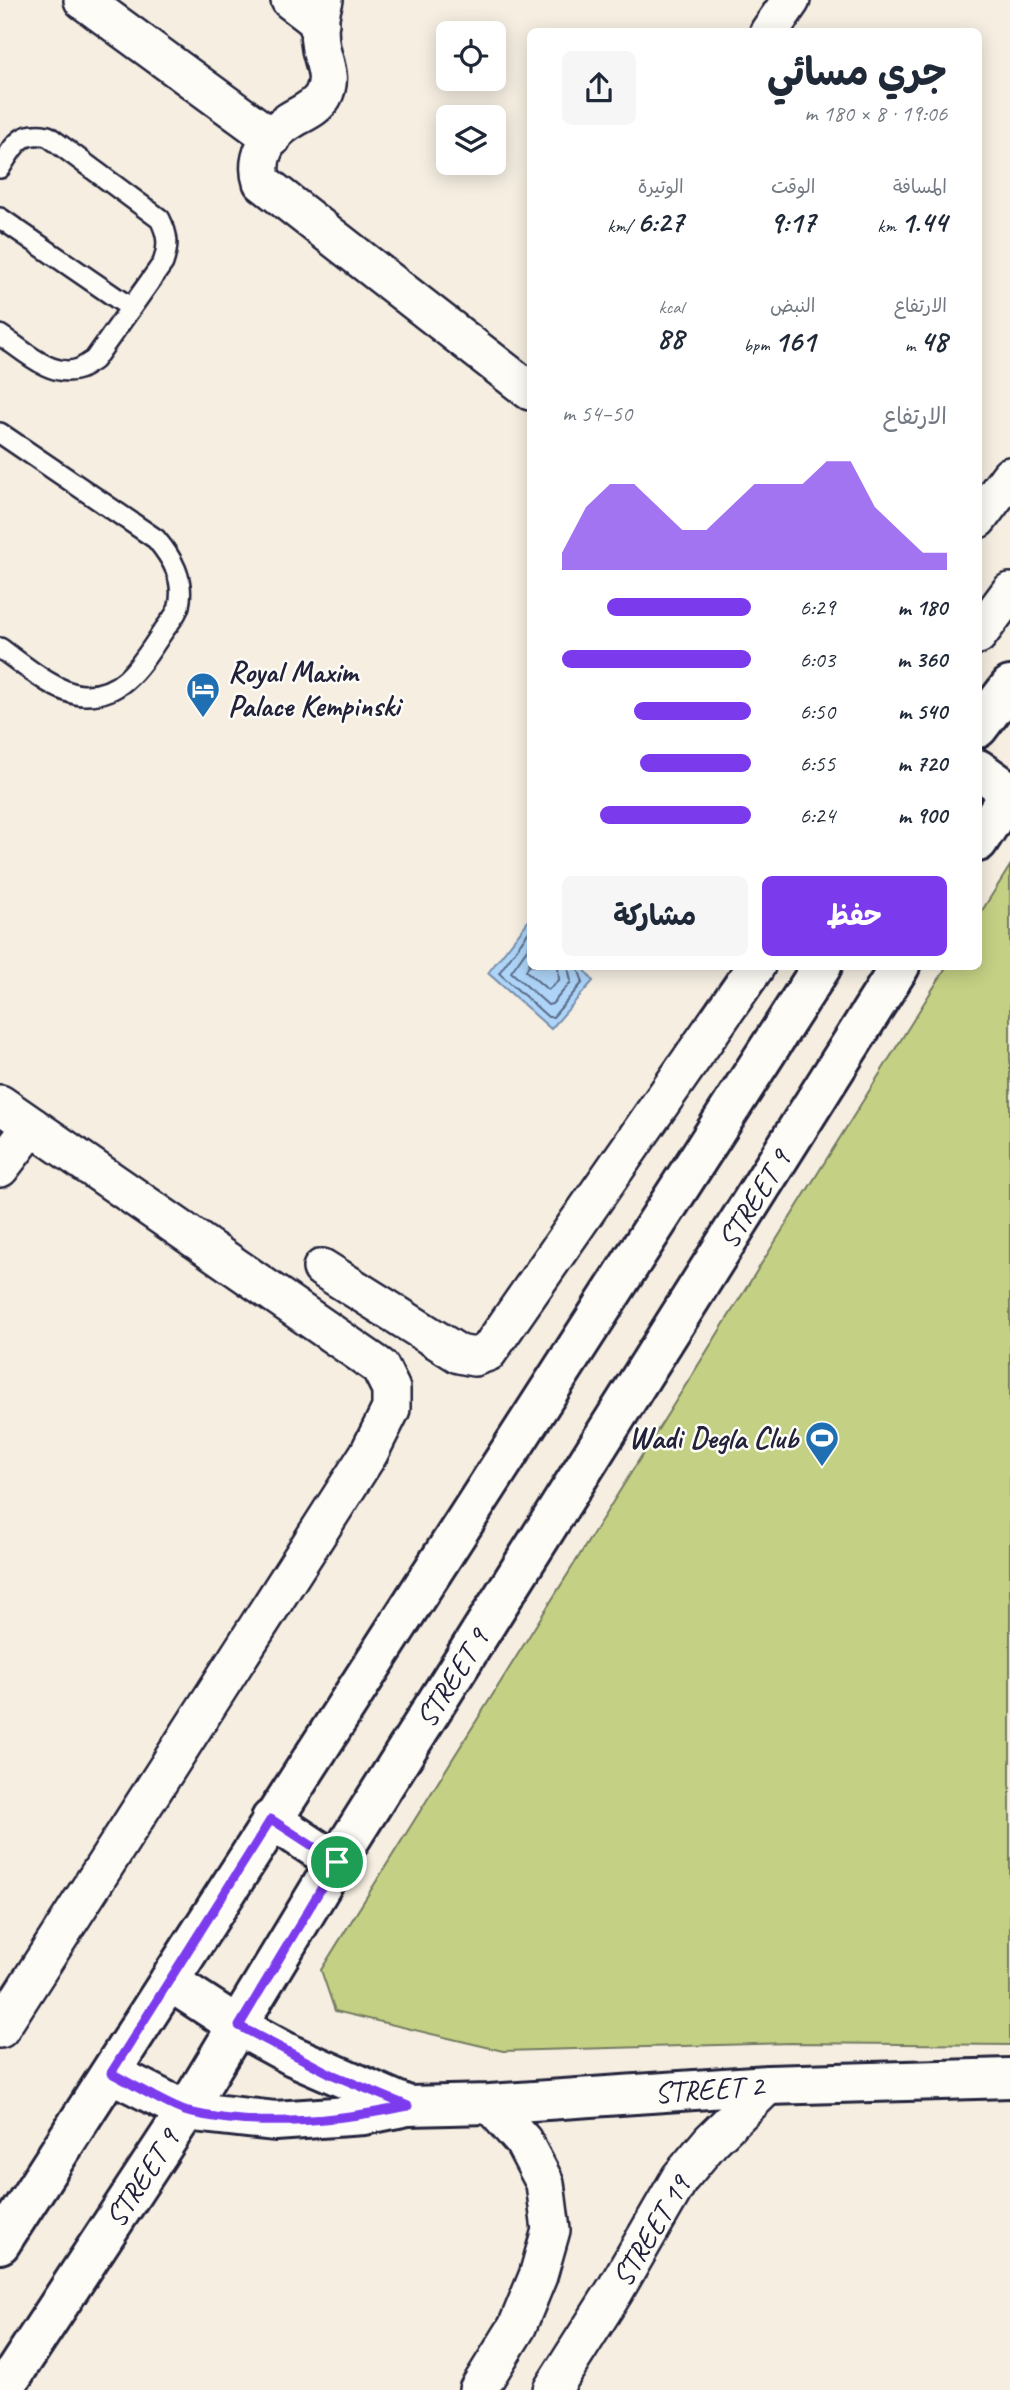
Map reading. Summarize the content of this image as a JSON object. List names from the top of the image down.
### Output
{
  "streets": {
    "street": ["STREET 9", "STREET 2", "STREET 19"]
  },
  "crossings": [
    ["STREET 9", "STREET 2"],
    ["STREET 2", "STREET 19"]
  ],
  "places": {
    "hotel": ["Royal Maxim Palace Kempinski"],
    "sports": ["Wadi Degla Club"]
  },
  "page": {
    "heading": ["جري مسائي", "19:06 · 8 × 180 m"],
    "stats": [
      ["المسافة", "1.44 km"],
      ["الوقت", "9:17"],
      ["الوتيرة", "6:27 /km"],
      ["الارتفاع", "48 m"],
      ["النبض", "161 bpm"],
      ["kcal", "88"]
    ],
    "chart": ["الارتفاع", "50–54 m"],
    "list": [
      {
        "name": "180 m",
        "note": "6:29"
      },
      {
        "name": "360 m",
        "note": "6:03"
      },
      {
        "name": "540 m",
        "note": "6:50"
      },
      {
        "name": "720 m",
        "note": "6:55"
      },
      {
        "name": "900 m",
        "note": "6:24"
      }
    ],
    "buttons": ["حفظ", "مشاركة"]
  }
}
